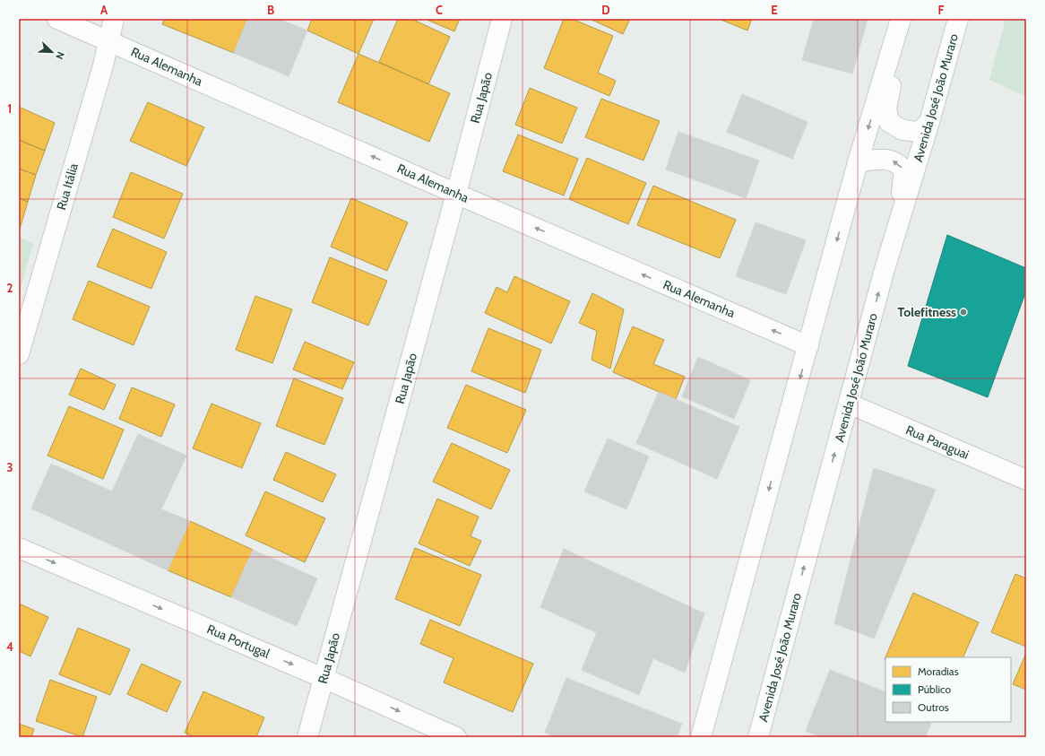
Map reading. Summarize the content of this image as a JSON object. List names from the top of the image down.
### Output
{
  "streets": {
    "street": [
      "Rua Alemanha",
      "Rua Japão",
      "Avenida José João Muraro",
      "Rua Itália",
      "Rua Paraguai",
      "Rua Portugal"
    ]
  },
  "crossings": [
    ["Rua Alemanha", "Rua Japão"],
    ["Rua Alemanha", "Rua Itália"],
    ["Rua Japão", "Rua Portugal"],
    ["Avenida José João Muraro", "Rua Paraguai"]
  ],
  "one_way": ["Rua Alemanha", "Rua Portugal"],
  "places": ["Tolefitness"],
  "legend": ["Moradias", "Público", "Outros"],
  "north": "bottom right",
  "grid": {
    "columns": [
      "A",
      "B",
      "C",
      "D",
      "E",
      "F"
    ],
    "rows": [
      "1",
      "2",
      "3",
      "4"
    ]
  }
}
